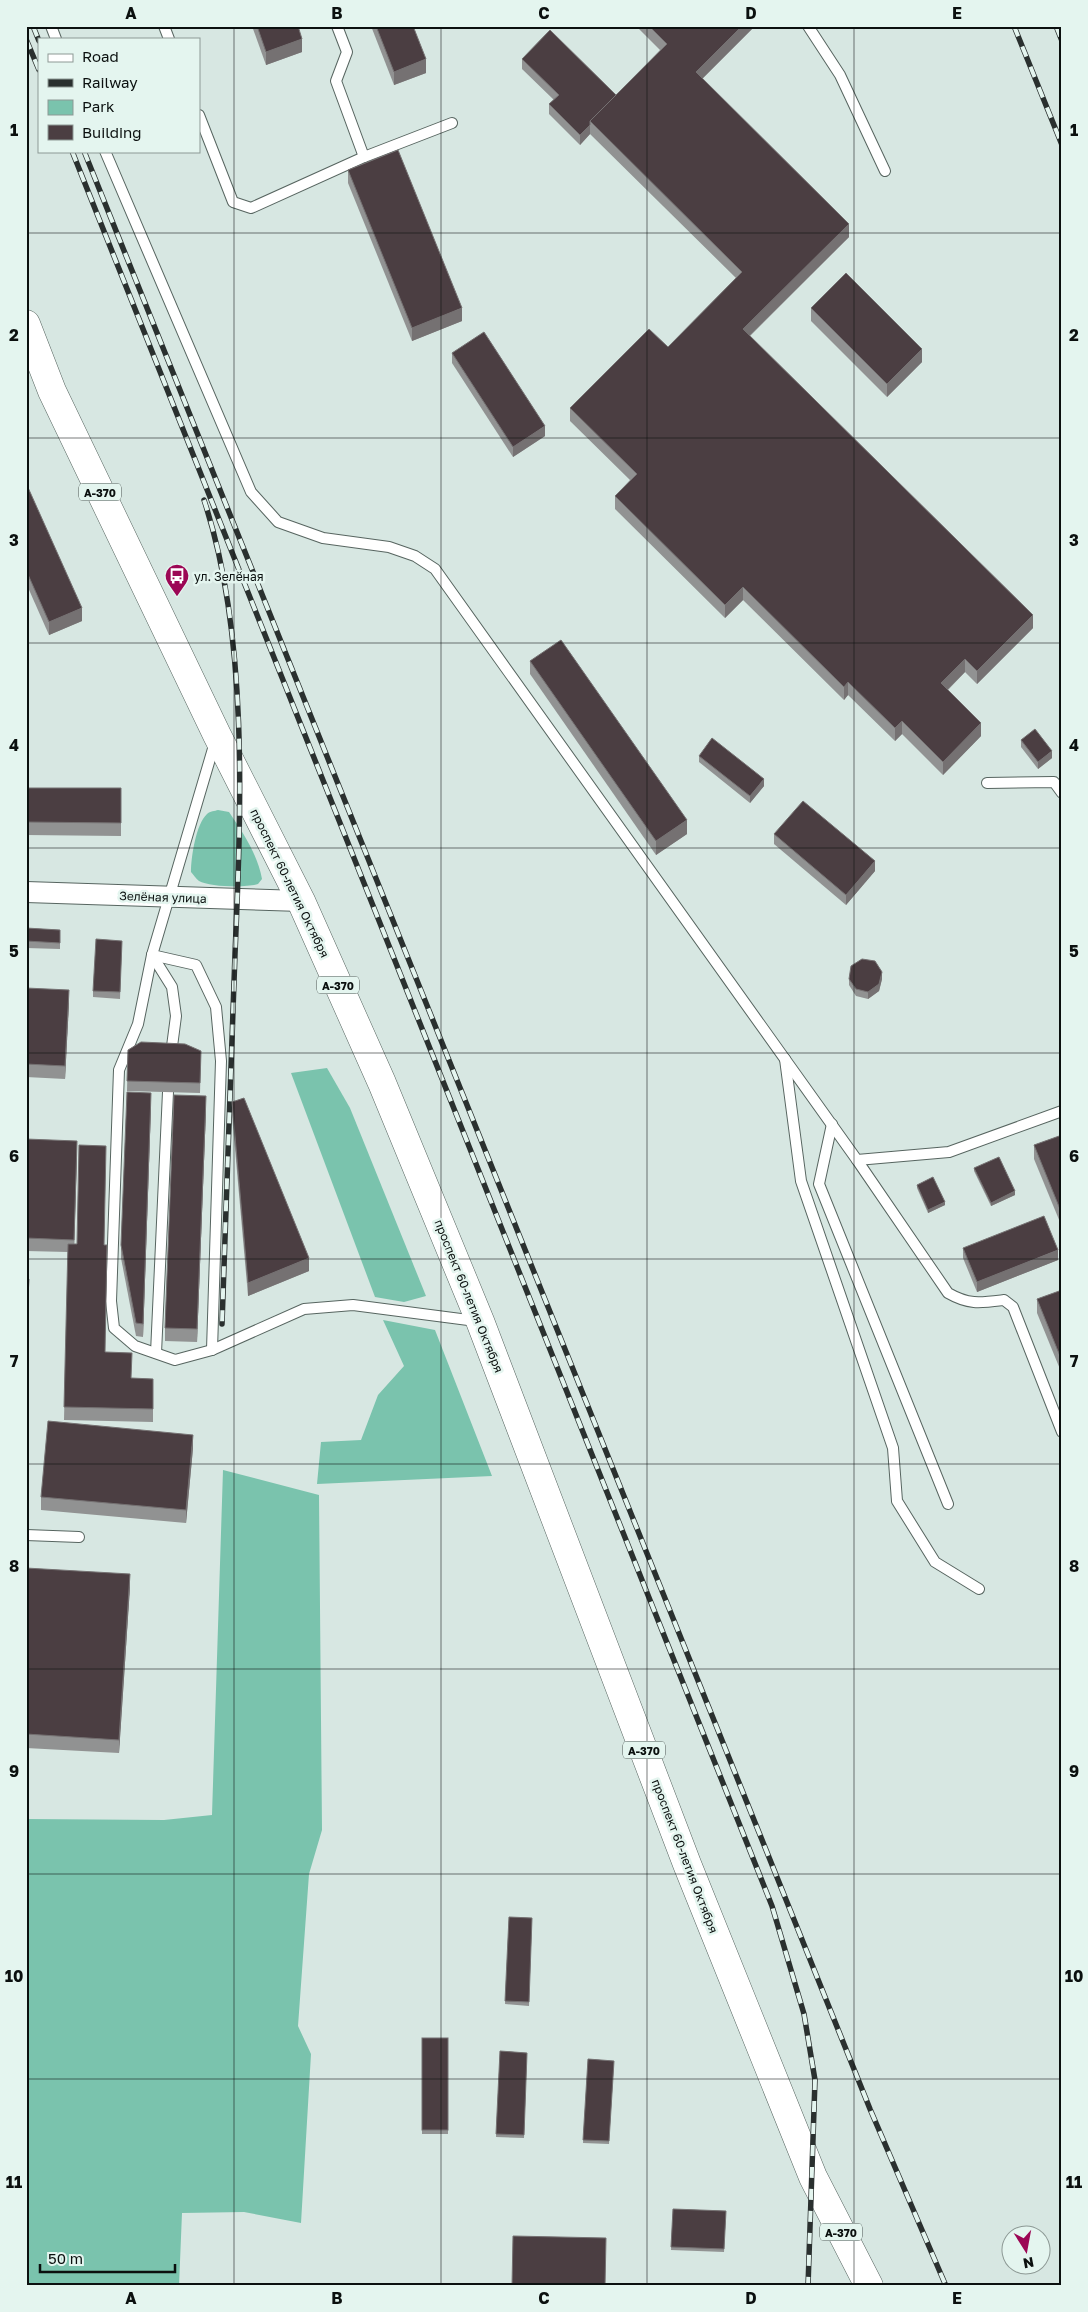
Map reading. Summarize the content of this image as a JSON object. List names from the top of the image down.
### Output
{
  "streets": {
    "highway": ["А-370", "проспект 60-летия Октября"],
    "street": ["Зелёная улица"]
  },
  "crossings": [
    ["проспект 60-летия Октября", "Зелёная улица"]
  ],
  "places": {
    "bus stop": ["ул. Зелёная"]
  },
  "legend": [
    "Road",
    "Railway",
    "Park",
    "Building"
  ],
  "scale_bar": "50 m",
  "north": "bottom",
  "grid": {
    "columns": [
      "A",
      "B",
      "C",
      "D",
      "E"
    ],
    "rows": [
      "1",
      "2",
      "3",
      "4",
      "5",
      "6",
      "7",
      "8",
      "9",
      "10",
      "11"
    ]
  }
}
